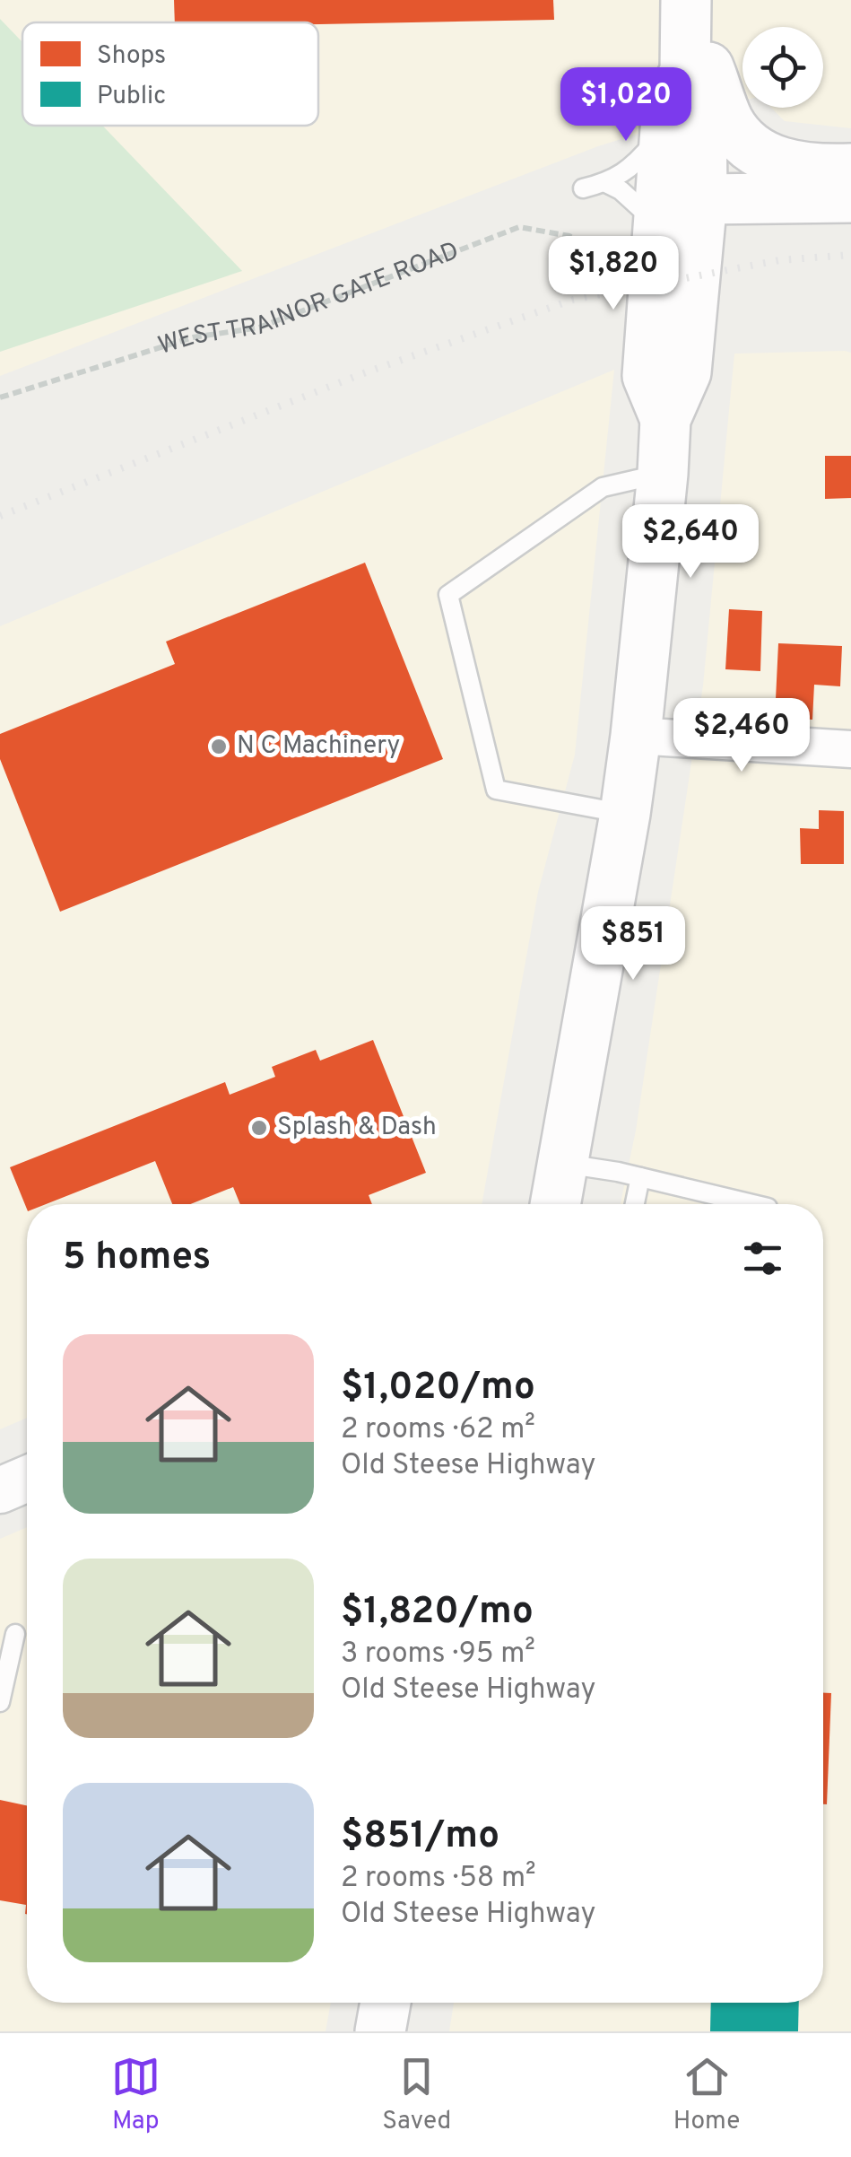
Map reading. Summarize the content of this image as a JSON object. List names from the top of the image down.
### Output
{
  "streets": {
    "path": ["WEST TRAINOR GATE ROAD"]
  },
  "places": ["N C Machinery", "Splash & Dash"],
  "legend": ["Shops", "Public"],
  "page": {
    "price": [
      "$1,020",
      "$1,820",
      "$2,640",
      "$2,460",
      "$851"
    ],
    "heading": "5 homes",
    "list": [
      {
        "name": "$1,020/mo",
        "note": "2 rooms · 62 m² · Old Steese Highway"
      },
      {
        "name": "$1,820/mo",
        "note": "3 rooms · 95 m² · Old Steese Highway"
      },
      {
        "name": "$851/mo",
        "note": "2 rooms · 58 m² · Old Steese Highway"
      }
    ],
    "tabs": ["Map", "Saved", "Home"]
  }
}
